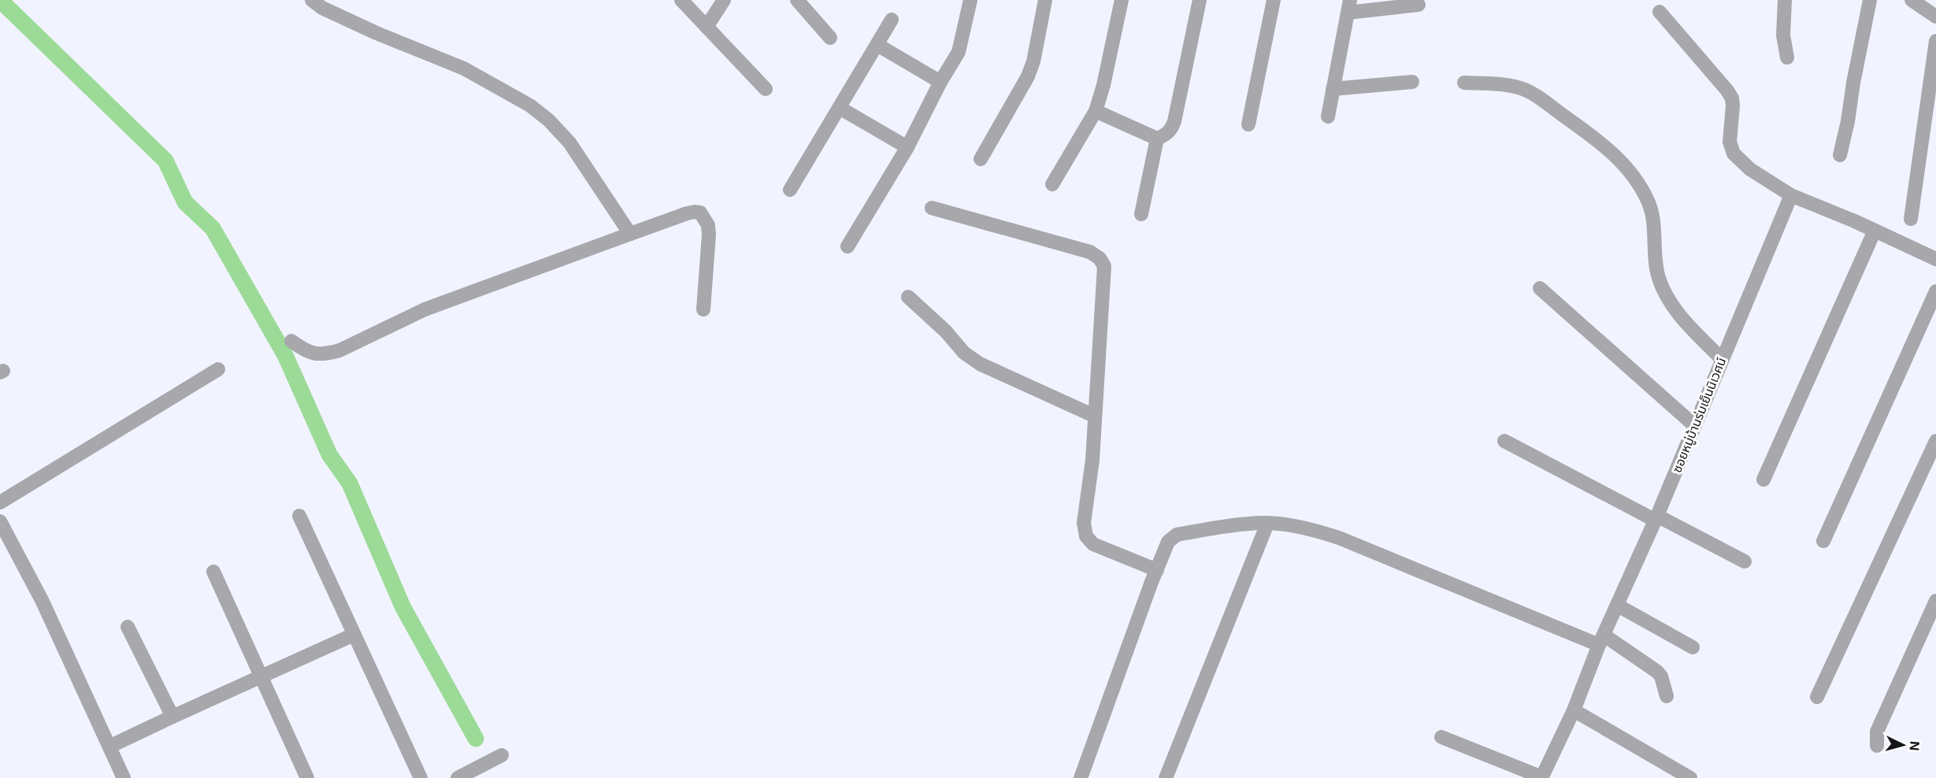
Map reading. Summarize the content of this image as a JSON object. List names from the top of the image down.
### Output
{
  "streets": {
    "street": ["ซอยหมู่บ้านร่มเย็นนิเวศน์"]
  },
  "north": "right"
}
